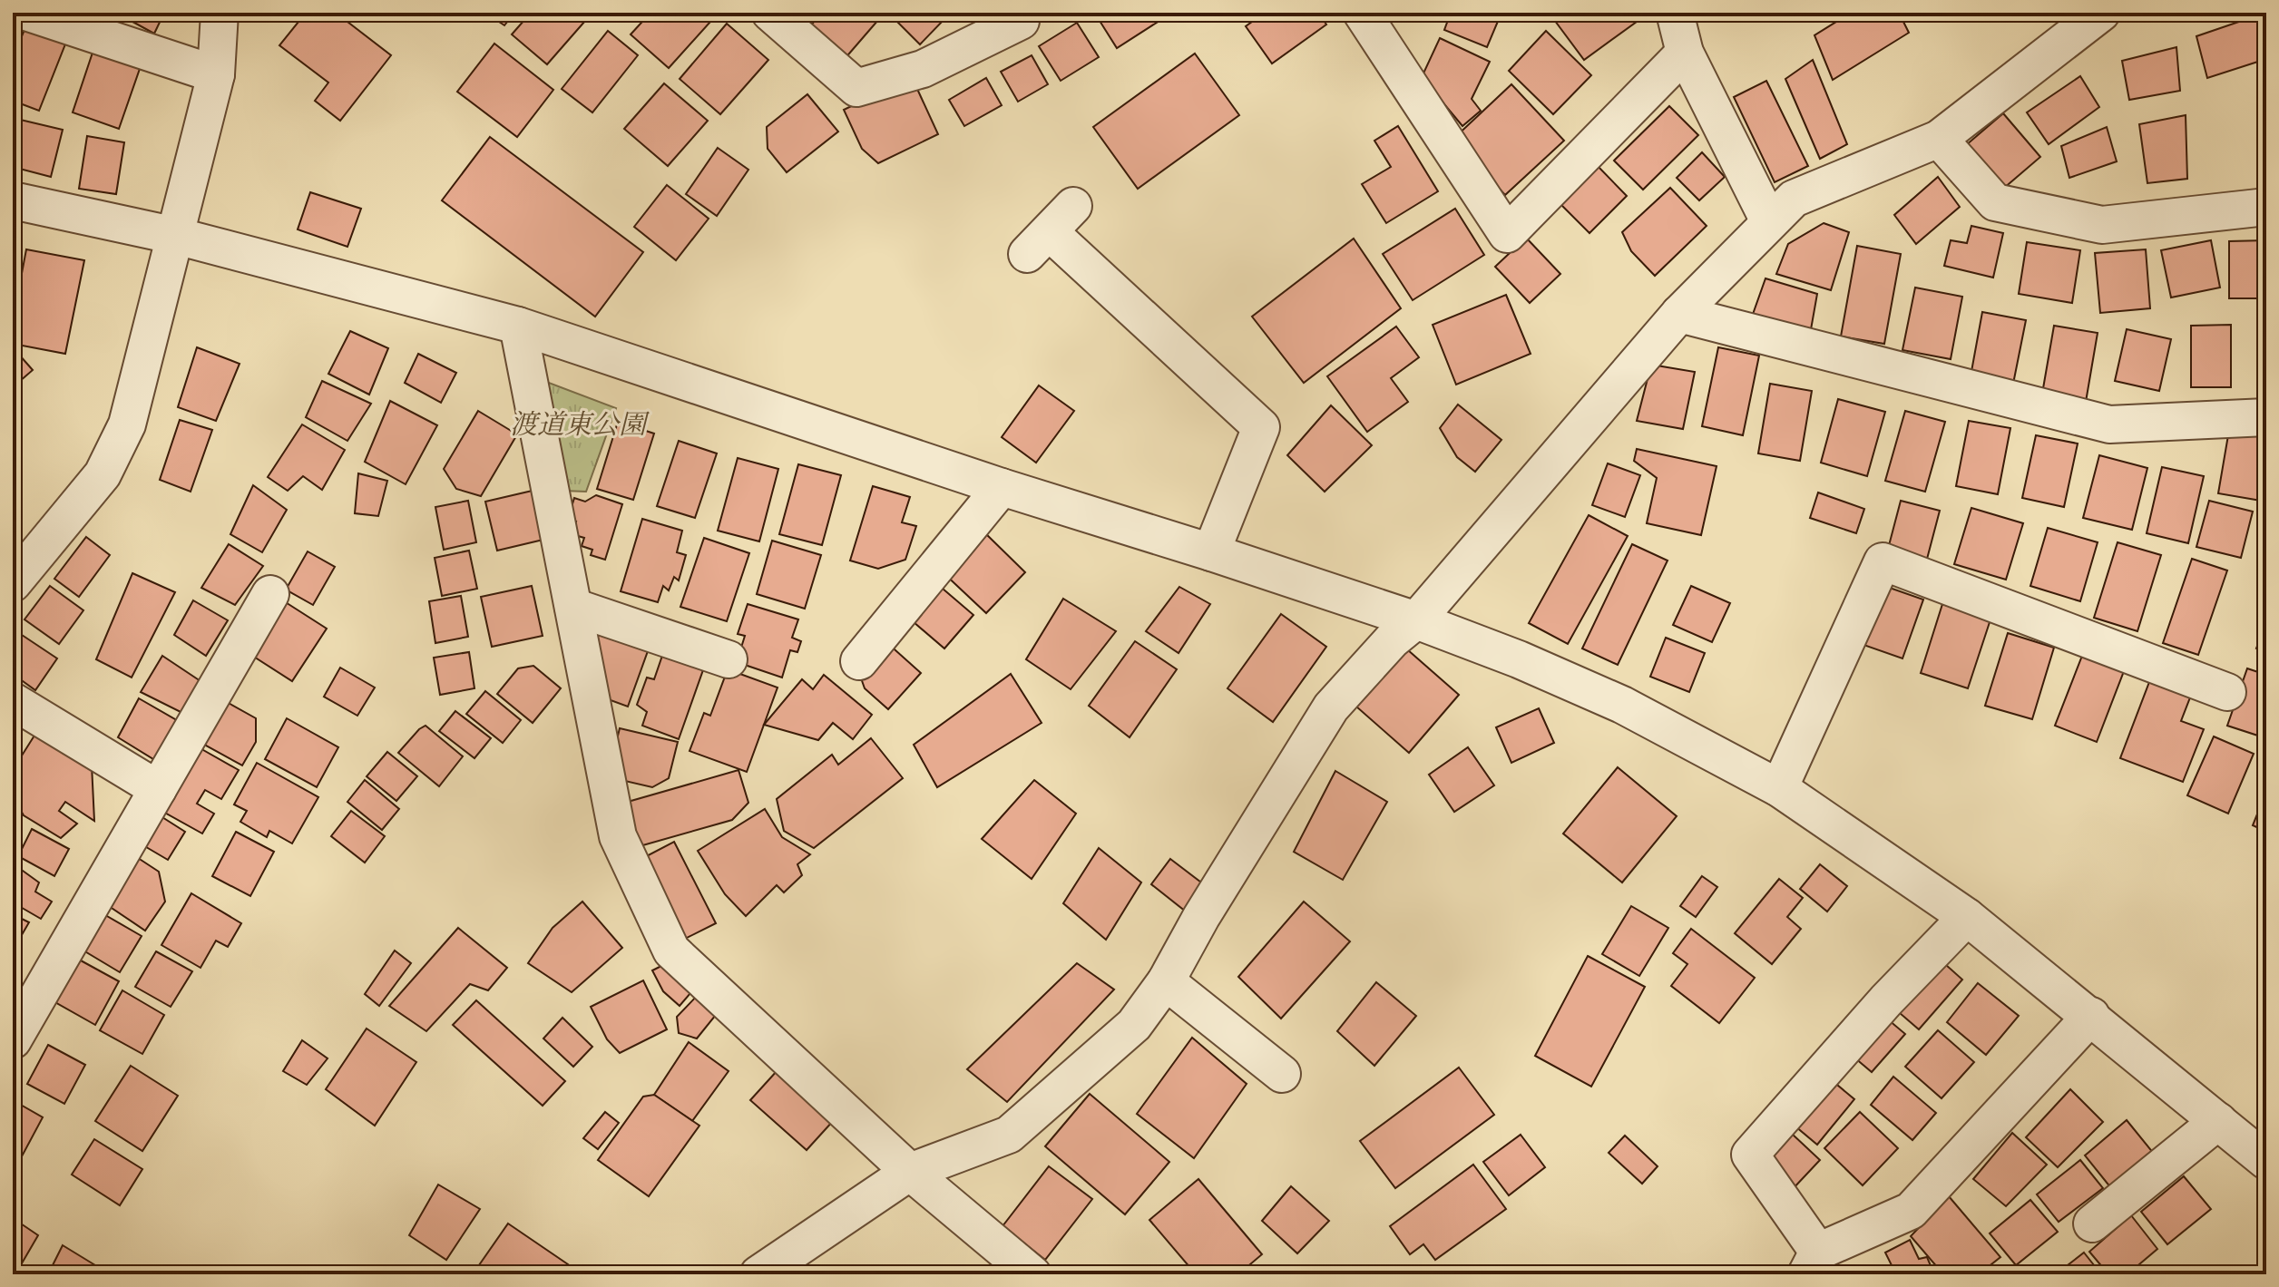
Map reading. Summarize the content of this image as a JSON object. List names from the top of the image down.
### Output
{
  "parks": ["渡道東公園"]
}
